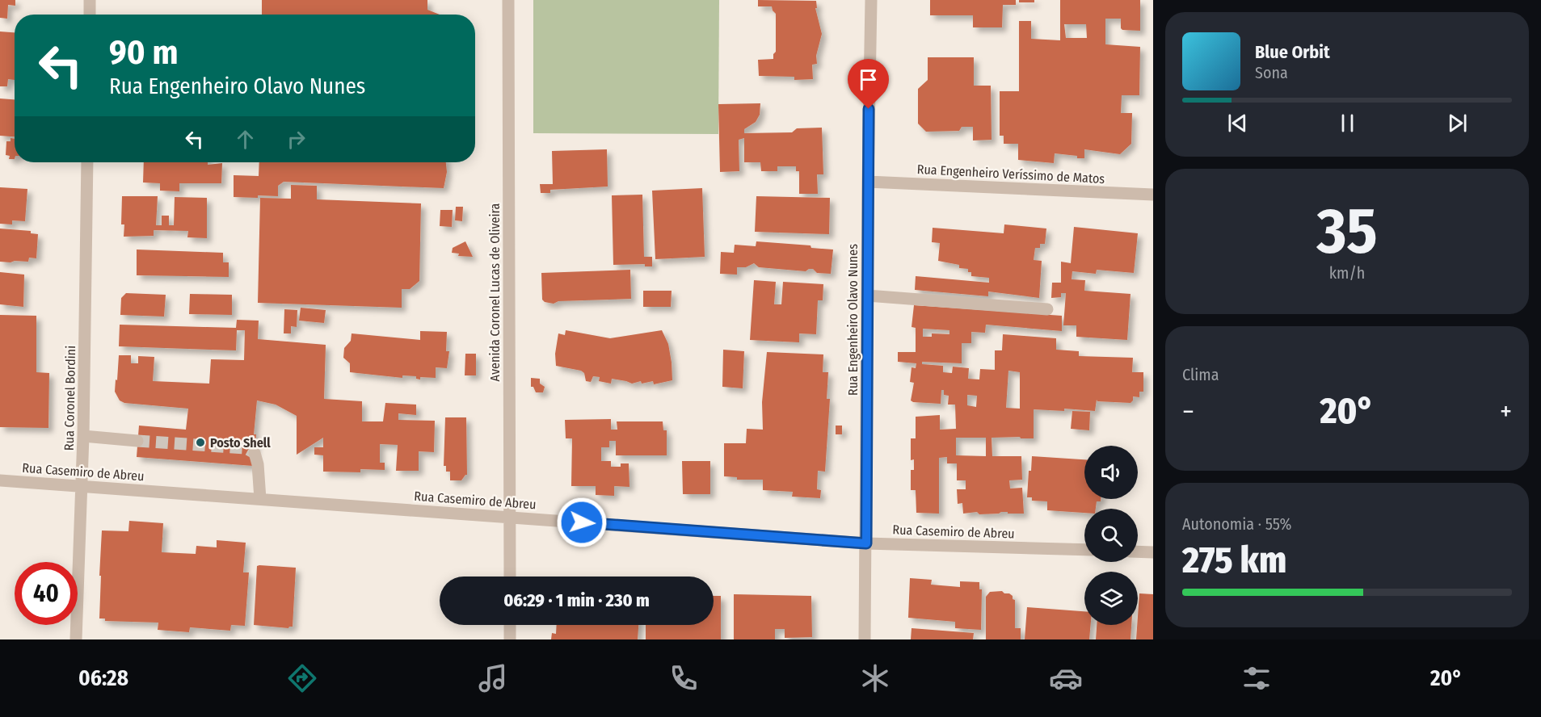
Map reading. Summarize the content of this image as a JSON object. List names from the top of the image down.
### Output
{
  "streets": {
    "street": [
      "Rua Engenheiro Veríssimo de Matos",
      "Avenida Coronel Lucas de Oliveira",
      "Rua Engenheiro Olavo Nunes",
      "Rua Coronel Bordini",
      "Rua Casemiro de Abreu"
    ]
  },
  "crossings": [
    ["Rua Engenheiro Veríssimo de Matos", "Rua Engenheiro Olavo Nunes"],
    ["Avenida Coronel Lucas de Oliveira", "Rua Casemiro de Abreu"],
    ["Rua Engenheiro Olavo Nunes", "Rua Casemiro de Abreu"],
    ["Rua Coronel Bordini", "Rua Casemiro de Abreu"]
  ],
  "places": ["Posto Shell"],
  "page": {
    "turn": ["90 m", "Rua Engenheiro Olavo Nunes"],
    "song": ["Blue Orbit", "Sona"],
    "tile": [
      ["35", "km/h"],
      "Clima",
      ["Autonomia · 55%", "275 km"]
    ],
    "heat": ["−", "20°", "+"],
    "limit": "40",
    "trip": "06:29 · 1 min · 230 m",
    "tabs": ["06:28", "20°"]
  }
}
